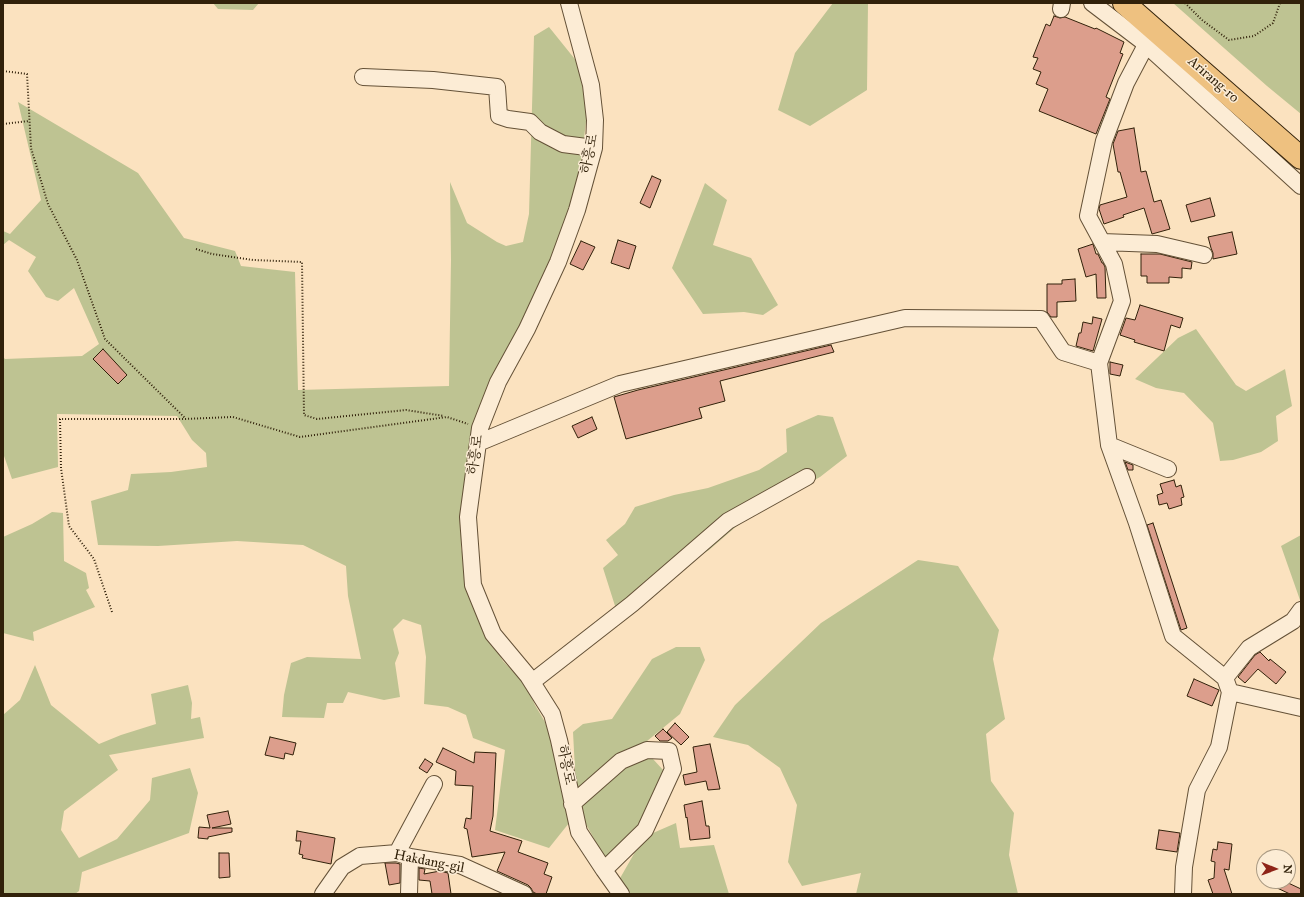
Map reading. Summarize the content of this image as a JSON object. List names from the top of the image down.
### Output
{
  "streets": {
    "highway": ["Arirang-ro"],
    "street": ["하흥로", "Hakdang-gil"]
  },
  "north": "right"
}
